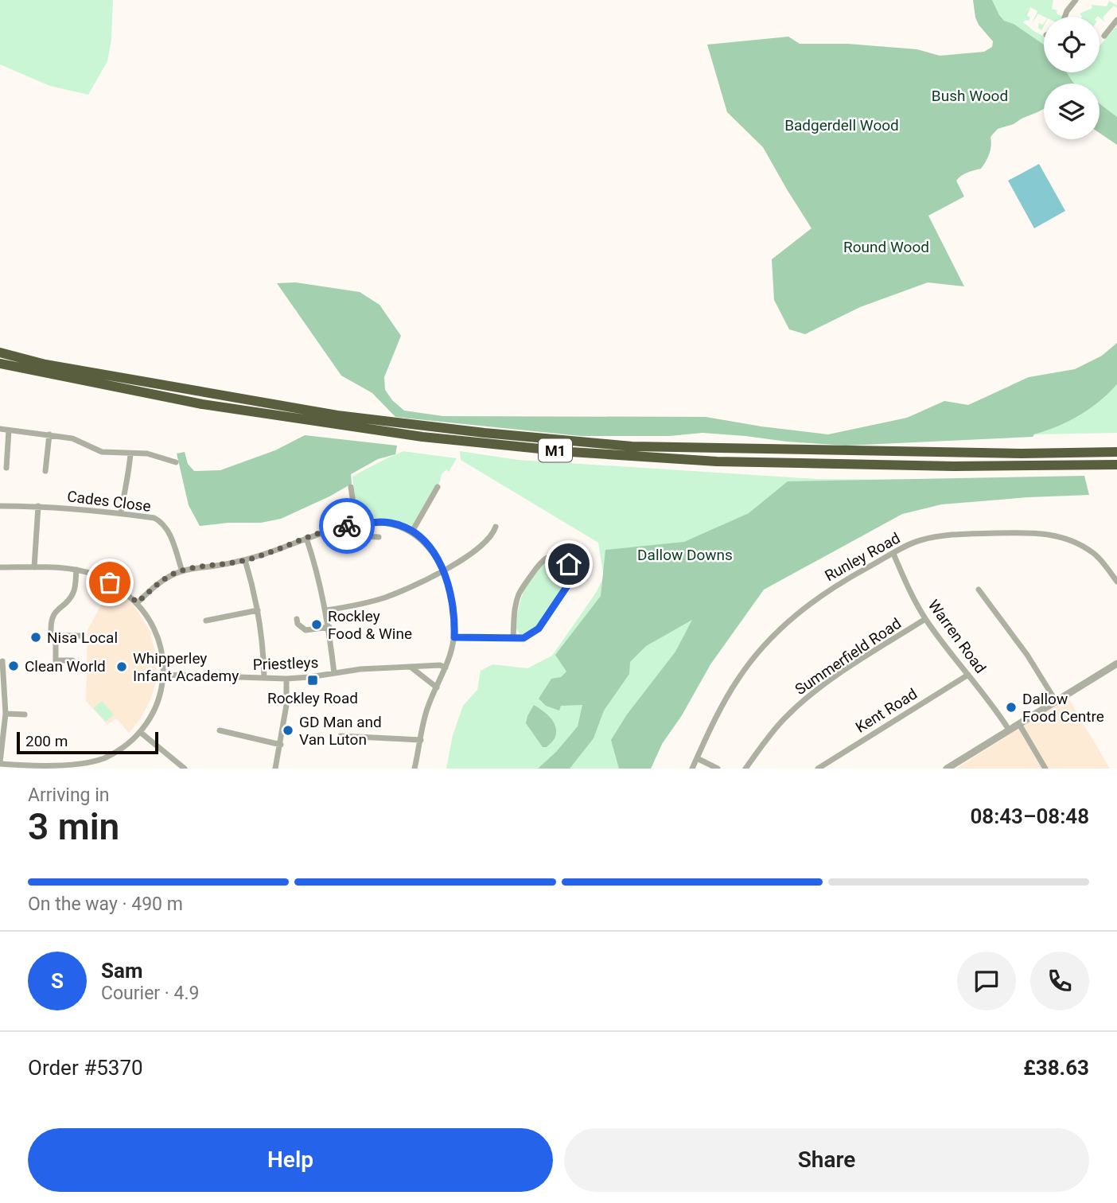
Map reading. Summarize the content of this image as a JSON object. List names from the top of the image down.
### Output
{
  "streets": {
    "highway": ["M1"],
    "street": [
      "Cades Close",
      "Runley Road",
      "Warren Road",
      "Summerfield Road",
      "Priestleys",
      "Kent Road"
    ]
  },
  "crossings": [
    ["Runley Road", "Warren Road"],
    ["Warren Road", "Summerfield Road"],
    ["Warren Road", "Kent Road"]
  ],
  "parks": [
    "Bush Wood",
    "Badgerdell Wood",
    "Round Wood",
    "Dallow Downs"
  ],
  "places": {
    "other": [
      "Rockley Food & Wine",
      "Nisa Local",
      "Clean World",
      "Whipperley Infant Academy",
      "Dallow Food Centre",
      "GD Man and Van Luton"
    ],
    "transit": ["Rockley Road"]
  },
  "scale_bar": "200 m",
  "page": {
    "scale": "200 m",
    "heading": ["3 min", "Arriving in", "08:43–08:48"],
    "panel": [
      "Sam",
      "Courier · 4.9",
      "Order #5370",
      "£38.63"
    ],
    "bar": "On the way · 490 m",
    "round": "S",
    "buttons": ["Help", "Share"]
  }
}
